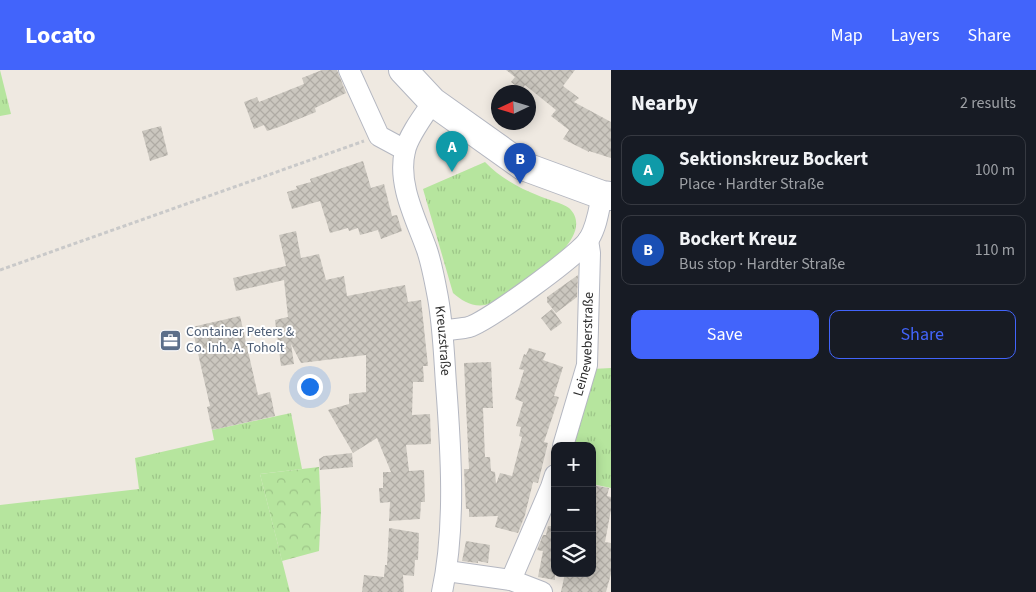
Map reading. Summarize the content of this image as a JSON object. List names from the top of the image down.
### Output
{
  "streets": {
    "street": ["Kreuzstraße", "Leineweberstraße"]
  },
  "crossings": [
    ["Kreuzstraße", "Leineweberstraße"]
  ],
  "places": {
    "office": ["Container Peters & Co. Inh. A. Toholt"]
  },
  "north": "left",
  "page": {
    "header": "Locato",
    "nav": ["Map", "Layers", "Share"],
    "heading": ["Nearby", "2 results"],
    "pins": ["A", "B"],
    "list": [
      {
        "mark": "A",
        "name": "Sektionskreuz Bockert",
        "note": "Place · Hardter Straße",
        "value": "100 m"
      },
      {
        "mark": "B",
        "name": "Bockert Kreuz",
        "note": "Bus stop · Hardter Straße",
        "value": "110 m"
      }
    ],
    "buttons": ["Save", "Share"],
    "map_buttons": ["+", "−"]
  }
}
